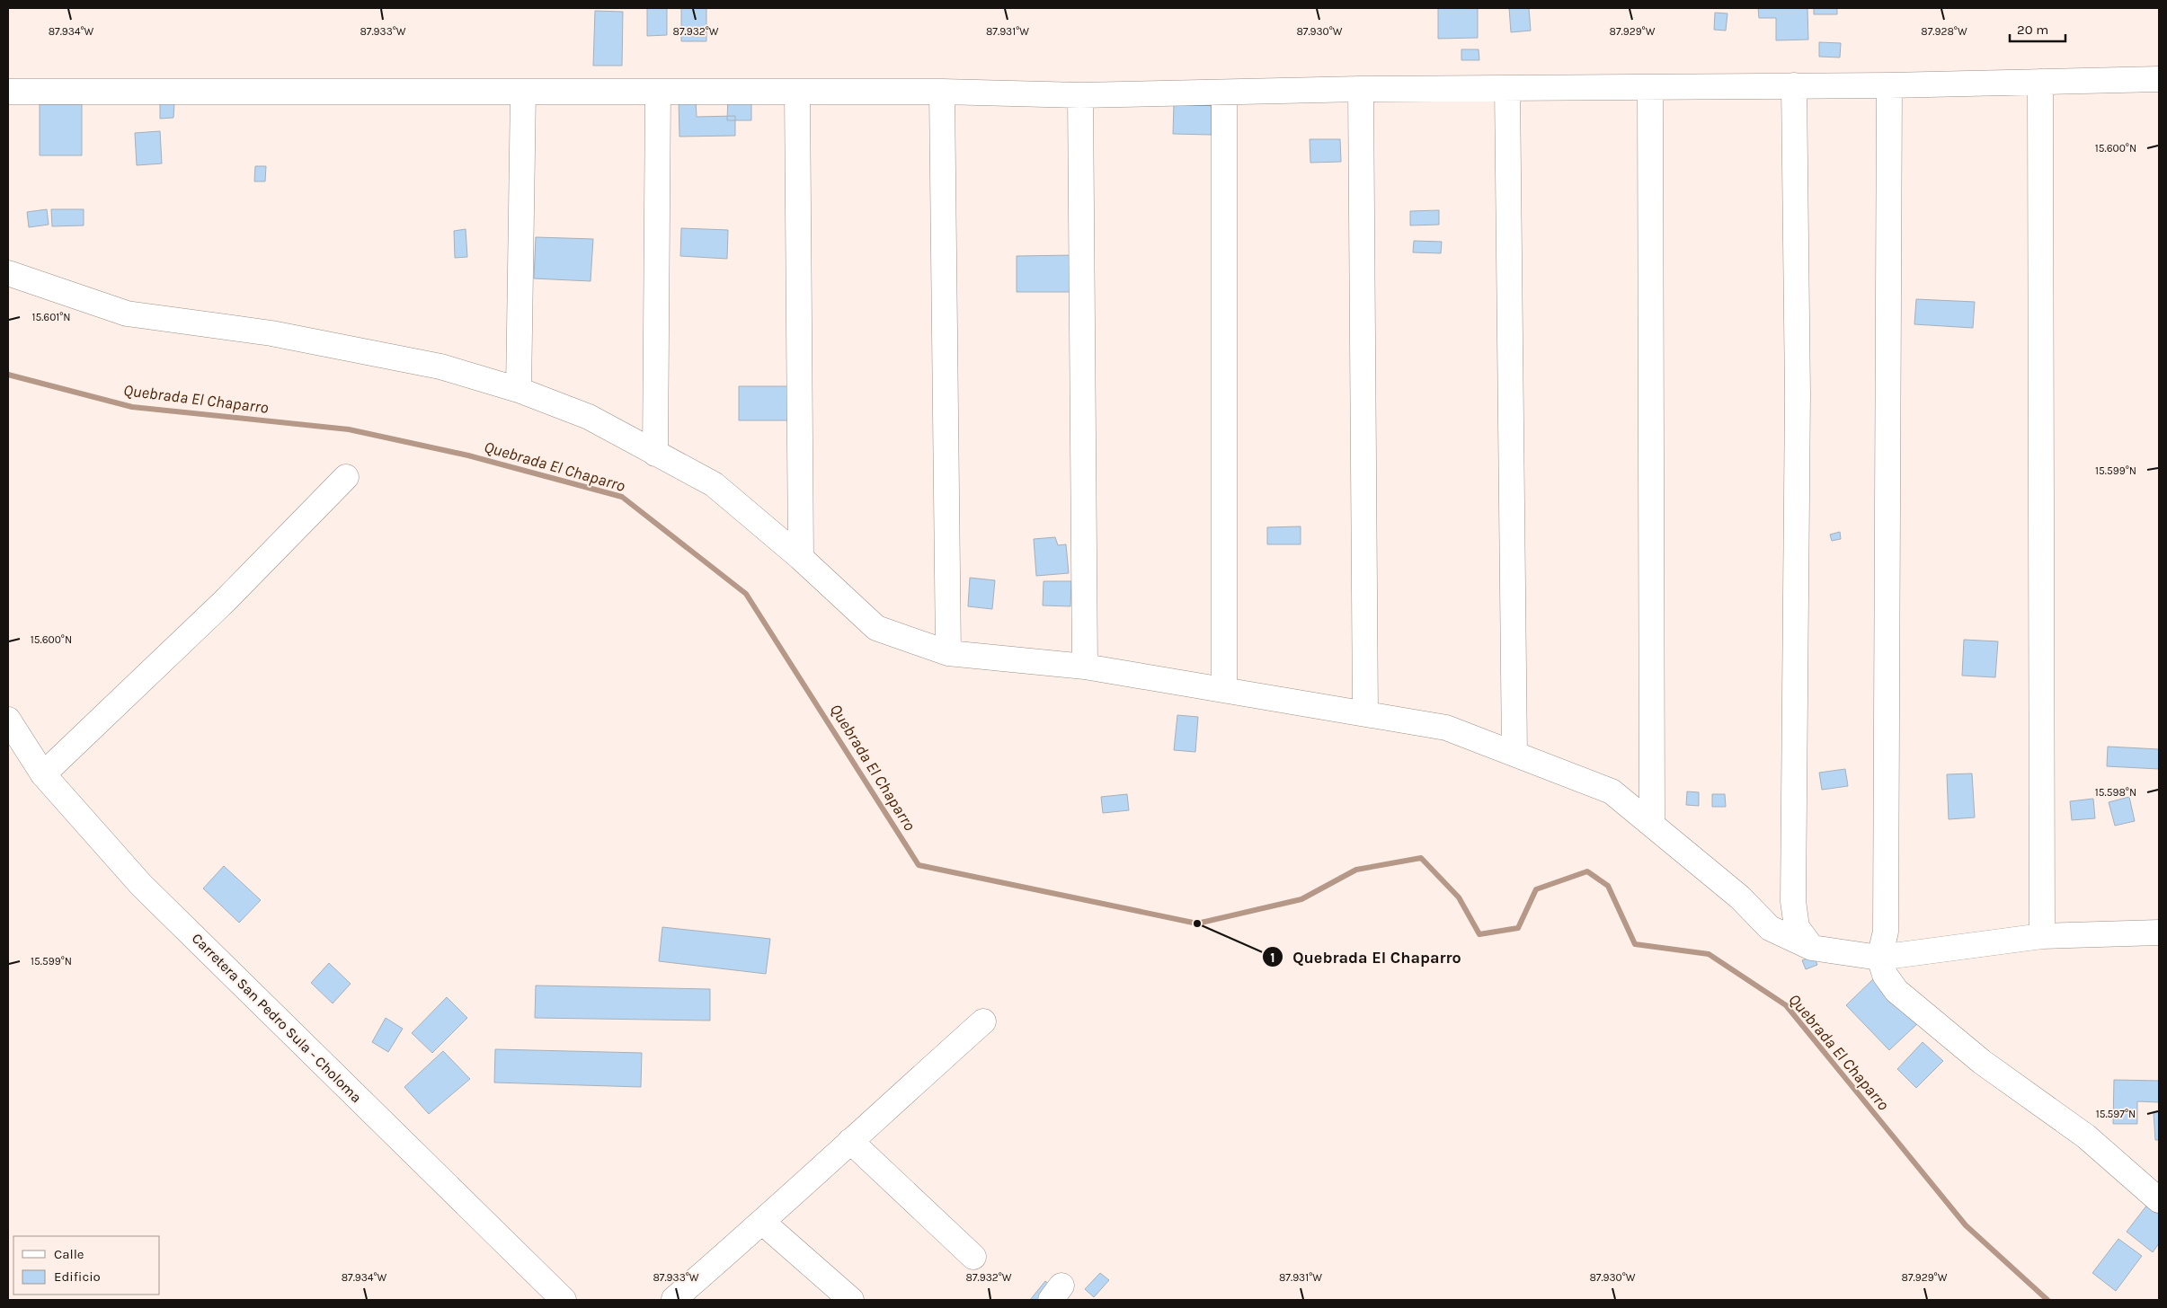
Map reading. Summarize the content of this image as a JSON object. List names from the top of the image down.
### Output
{
  "streets": {
    "street": ["Carretera San Pedro Sula - Choloma"]
  },
  "water": ["Quebrada El Chaparro"],
  "places": ["Quebrada El Chaparro"],
  "legend": ["Calle", "Edificio"],
  "scale_bar": "20 m",
  "coordinates": [
    "87.934°W",
    "87.933°W",
    "87.932°W",
    "87.931°W",
    "87.930°W",
    "87.929°W",
    "87.928°W",
    "15.600°N",
    "15.601°N",
    "15.599°N",
    "15.598°N",
    "15.597°N"
  ]
}
